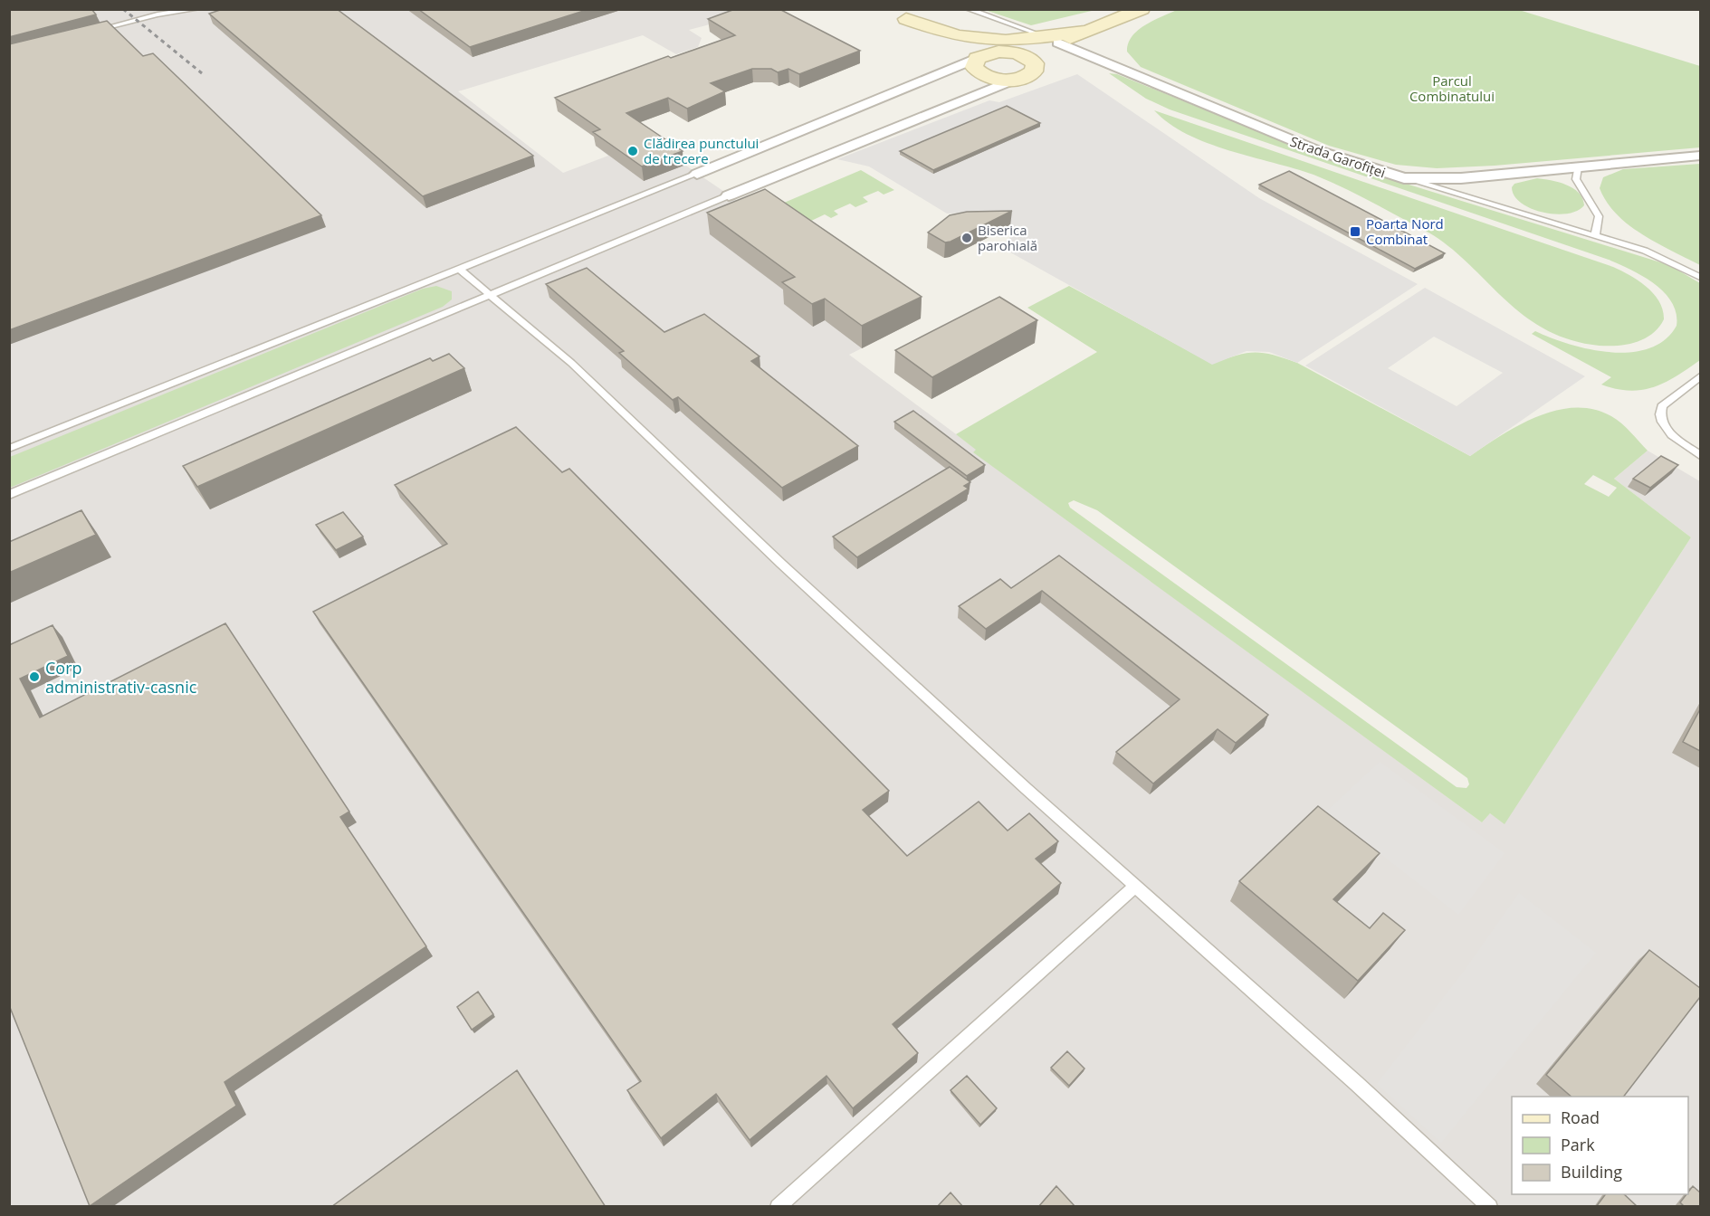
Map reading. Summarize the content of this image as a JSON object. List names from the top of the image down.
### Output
{
  "streets": {
    "street": ["Strada Garofiței"]
  },
  "parks": ["Parcul Combinatului"],
  "places": {
    "other": ["Clădirea punctului de trecere", "Biserica parohială", "Corp administrativ-casnic"],
    "transit": ["Poarta Nord Combinat"]
  },
  "legend": ["Road", "Park", "Building"]
}
